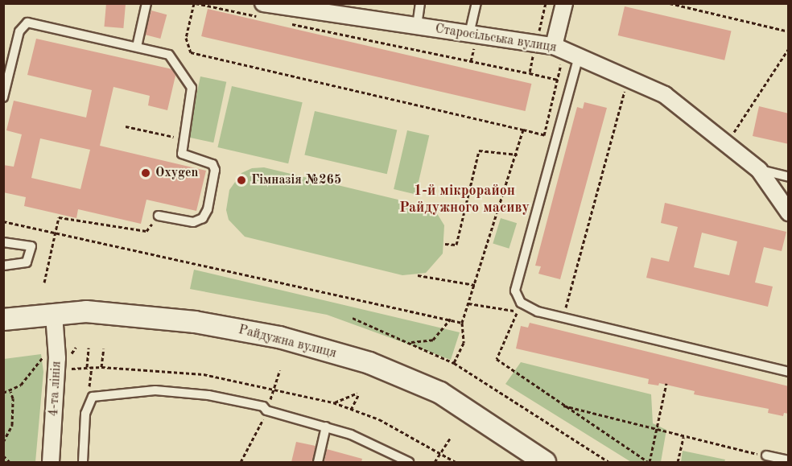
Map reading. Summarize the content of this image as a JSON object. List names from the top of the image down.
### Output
{
  "streets": {
    "street": ["Старосільська вулиця", "Райдужна вулиця", "4-та лінія"]
  },
  "crossings": [
    ["Райдужна вулиця", "4-та лінія"]
  ],
  "districts": ["1-й мікрорайон Райдужного масиву"],
  "places": ["Oxygen", "Гімназія №265"]
}
